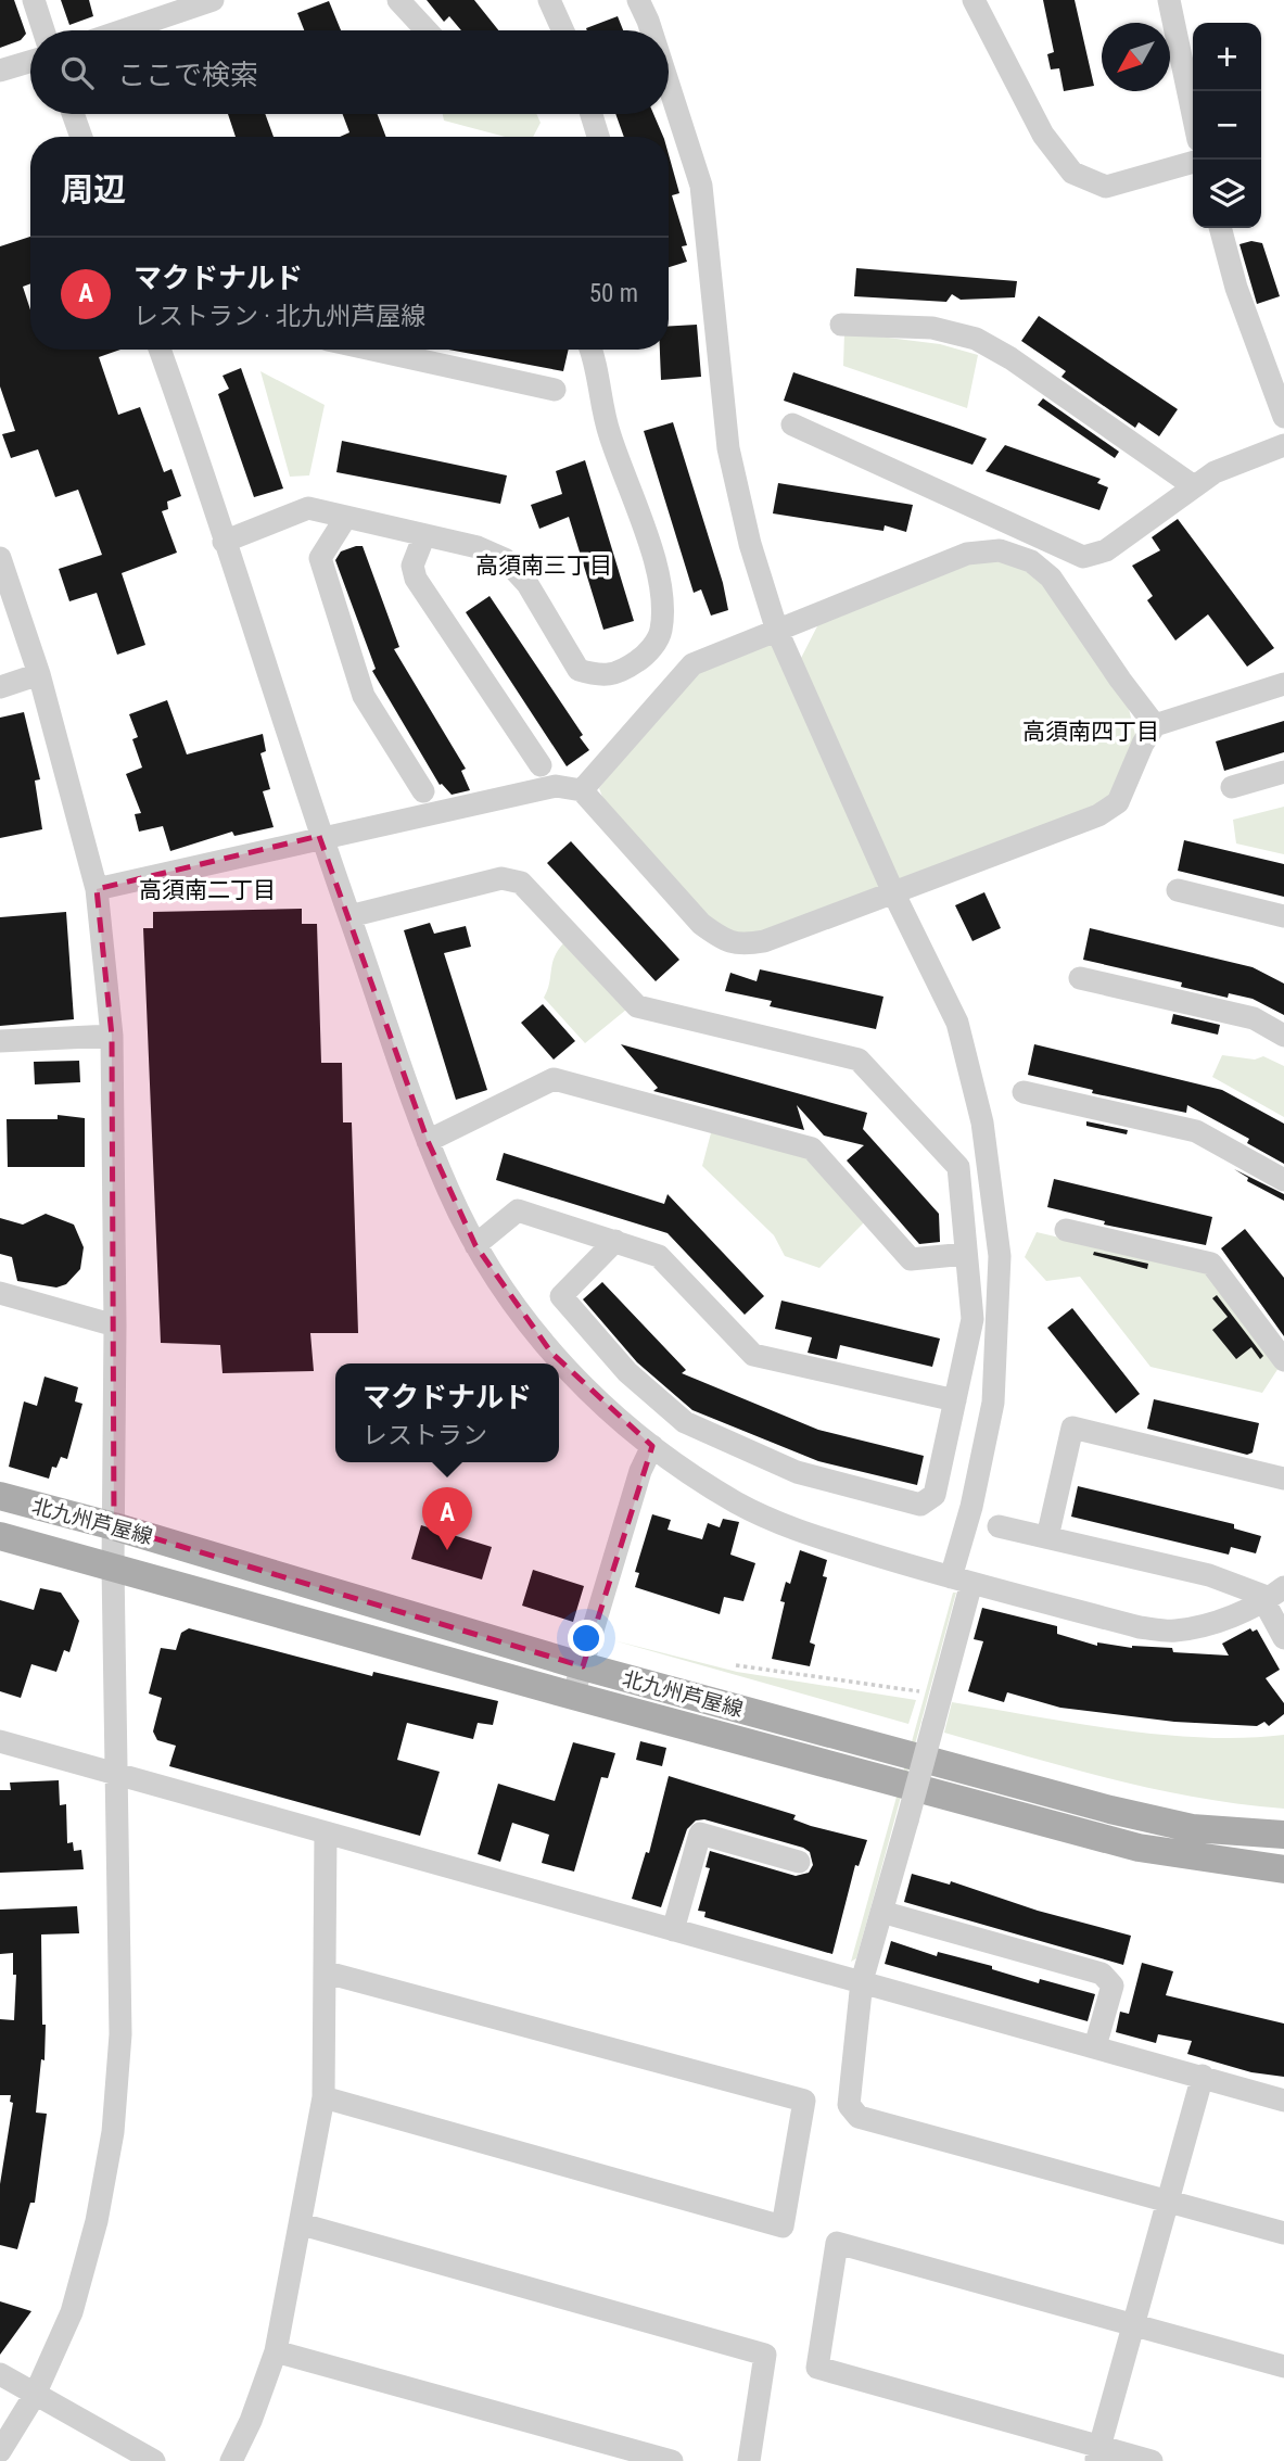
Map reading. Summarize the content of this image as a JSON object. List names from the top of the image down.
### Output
{
  "streets": {
    "main road": ["北九州芦屋線"]
  },
  "districts": ["高須南三丁目", "高須南四丁目", "高須南二丁目"],
  "north": "bottom left",
  "page": {
    "map_buttons": ["+", "−"],
    "search": "ここで検索",
    "heading": "周辺",
    "list": [
      {
        "mark": "A",
        "name": "マクドナルド",
        "note": "レストラン · 北九州芦屋線",
        "value": "50 m"
      }
    ],
    "popup": ["マクドナルド", "レストラン"],
    "pins": "A"
  }
}
